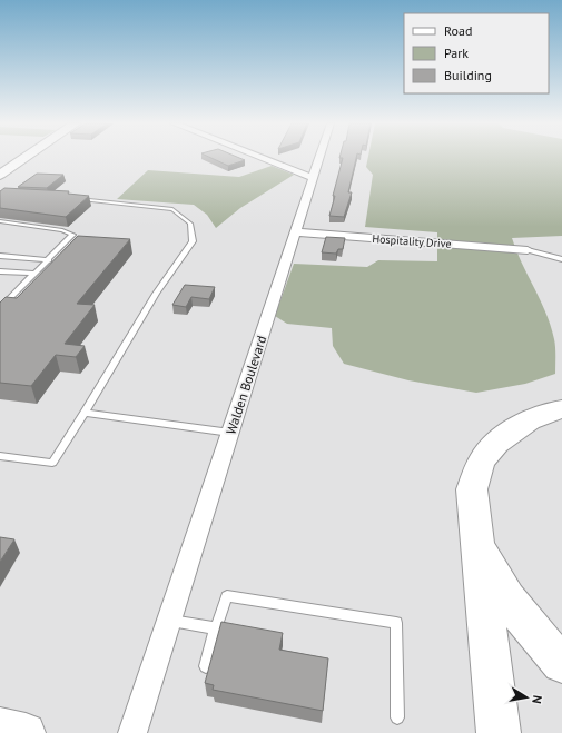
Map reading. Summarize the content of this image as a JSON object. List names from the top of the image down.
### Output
{
  "streets": {
    "street": ["Hospitality Drive", "Walden Boulevard"]
  },
  "crossings": [
    ["Hospitality Drive", "Walden Boulevard"]
  ],
  "legend": ["Road", "Park", "Building"],
  "north": "right"
}
